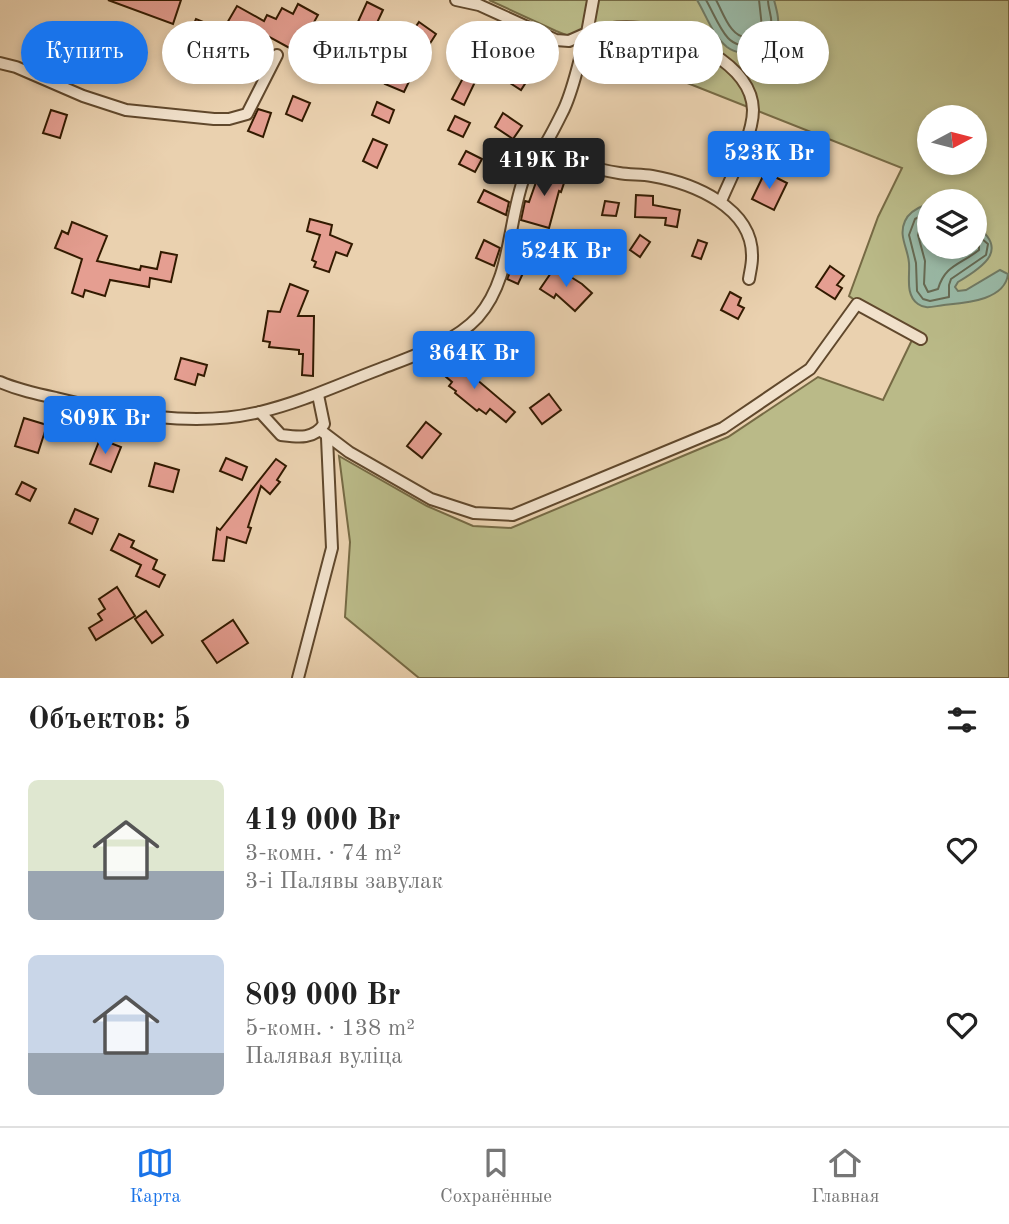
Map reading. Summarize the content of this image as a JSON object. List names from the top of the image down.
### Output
{
  "north": "right",
  "page": {
    "chip": [
      "Купить",
      "Снять",
      "Фильтры",
      "Новое",
      "Квартира",
      "Дом"
    ],
    "price": [
      "523K Br",
      "419K Br",
      "524K Br",
      "364K Br",
      "809K Br"
    ],
    "heading": "Объектов: 5",
    "list": [
      {
        "name": "419 000 Br",
        "note": "3-комн. · 74 m² · 3-і Палявы завулак"
      },
      {
        "name": "809 000 Br",
        "note": "5-комн. · 138 m² · Палявая вуліца"
      }
    ],
    "tabs": ["Карта", "Сохранённые", "Главная"]
  }
}
